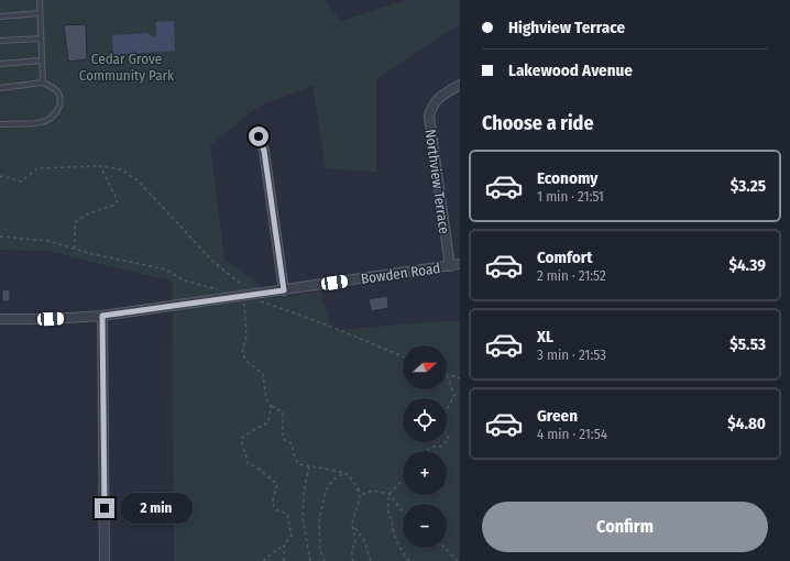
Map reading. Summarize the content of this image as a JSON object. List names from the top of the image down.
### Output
{
  "streets": {
    "street": ["Northview Terrace", "Bowden Road"]
  },
  "crossings": [
    ["Northview Terrace", "Bowden Road"]
  ],
  "parks": ["Cedar Grove Community Park"],
  "north": "right",
  "page": {
    "banner": ["Highview Terrace", "Lakewood Avenue"],
    "heading": "Choose a ride",
    "list": [
      {
        "name": "Economy",
        "note": "1 min · 21:51",
        "value": "$3.25"
      },
      {
        "name": "Comfort",
        "note": "2 min · 21:52",
        "value": "$4.39"
      },
      {
        "name": "XL",
        "note": "3 min · 21:53",
        "value": "$5.53"
      },
      {
        "name": "Green",
        "note": "4 min · 21:54",
        "value": "$4.80"
      }
    ],
    "map_buttons": ["+", "−"],
    "bubble": "2 min",
    "buttons": "Confirm"
  }
}
